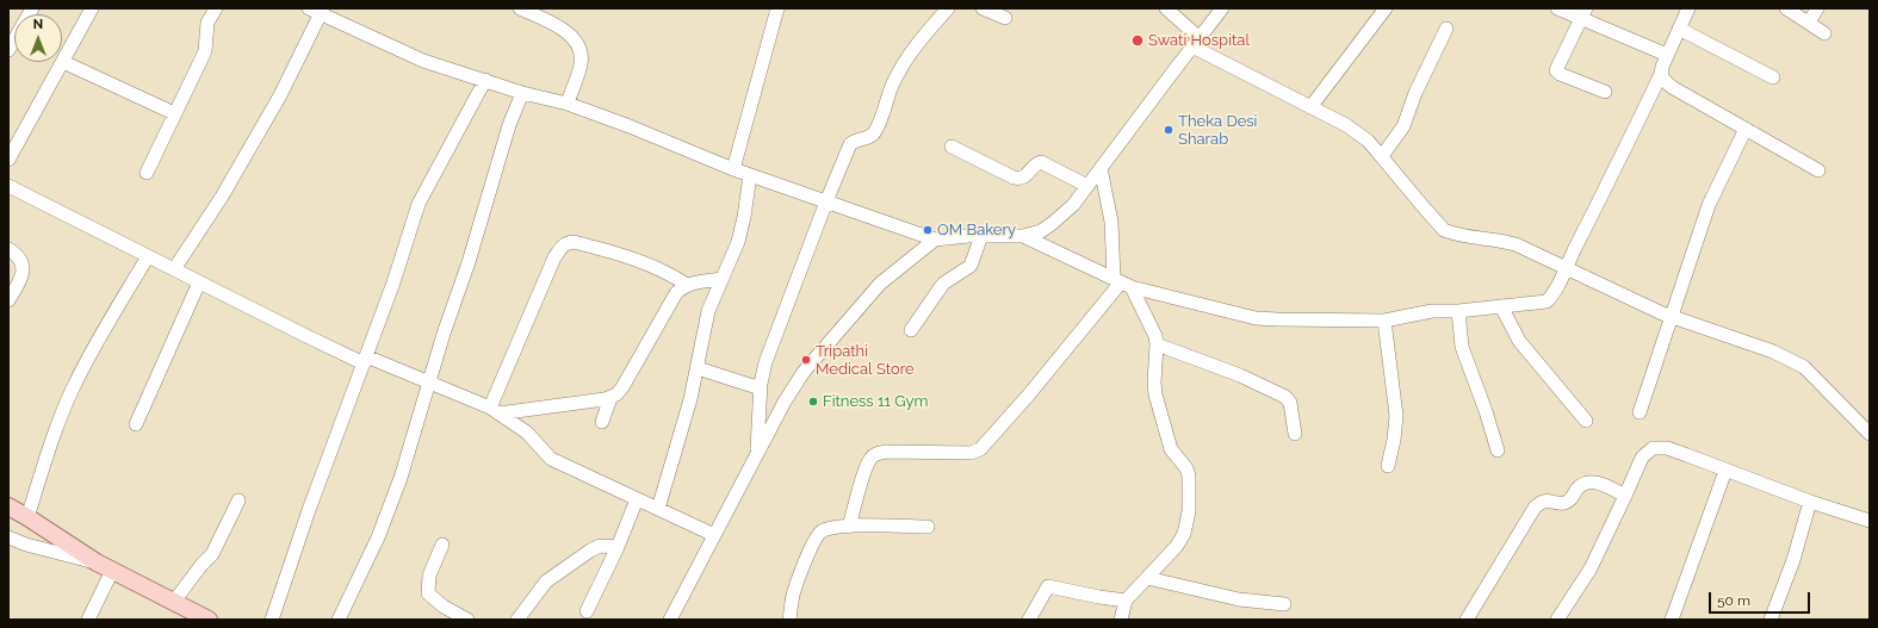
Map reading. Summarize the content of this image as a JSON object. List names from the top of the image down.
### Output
{
  "places": [
    "Swati Hospital",
    "Theka Desi Sharab",
    "OM Bakery",
    "Tripathi Medical Store",
    "Fitness 11 Gym"
  ],
  "scale_bar": "50 m",
  "north": "top"
}
